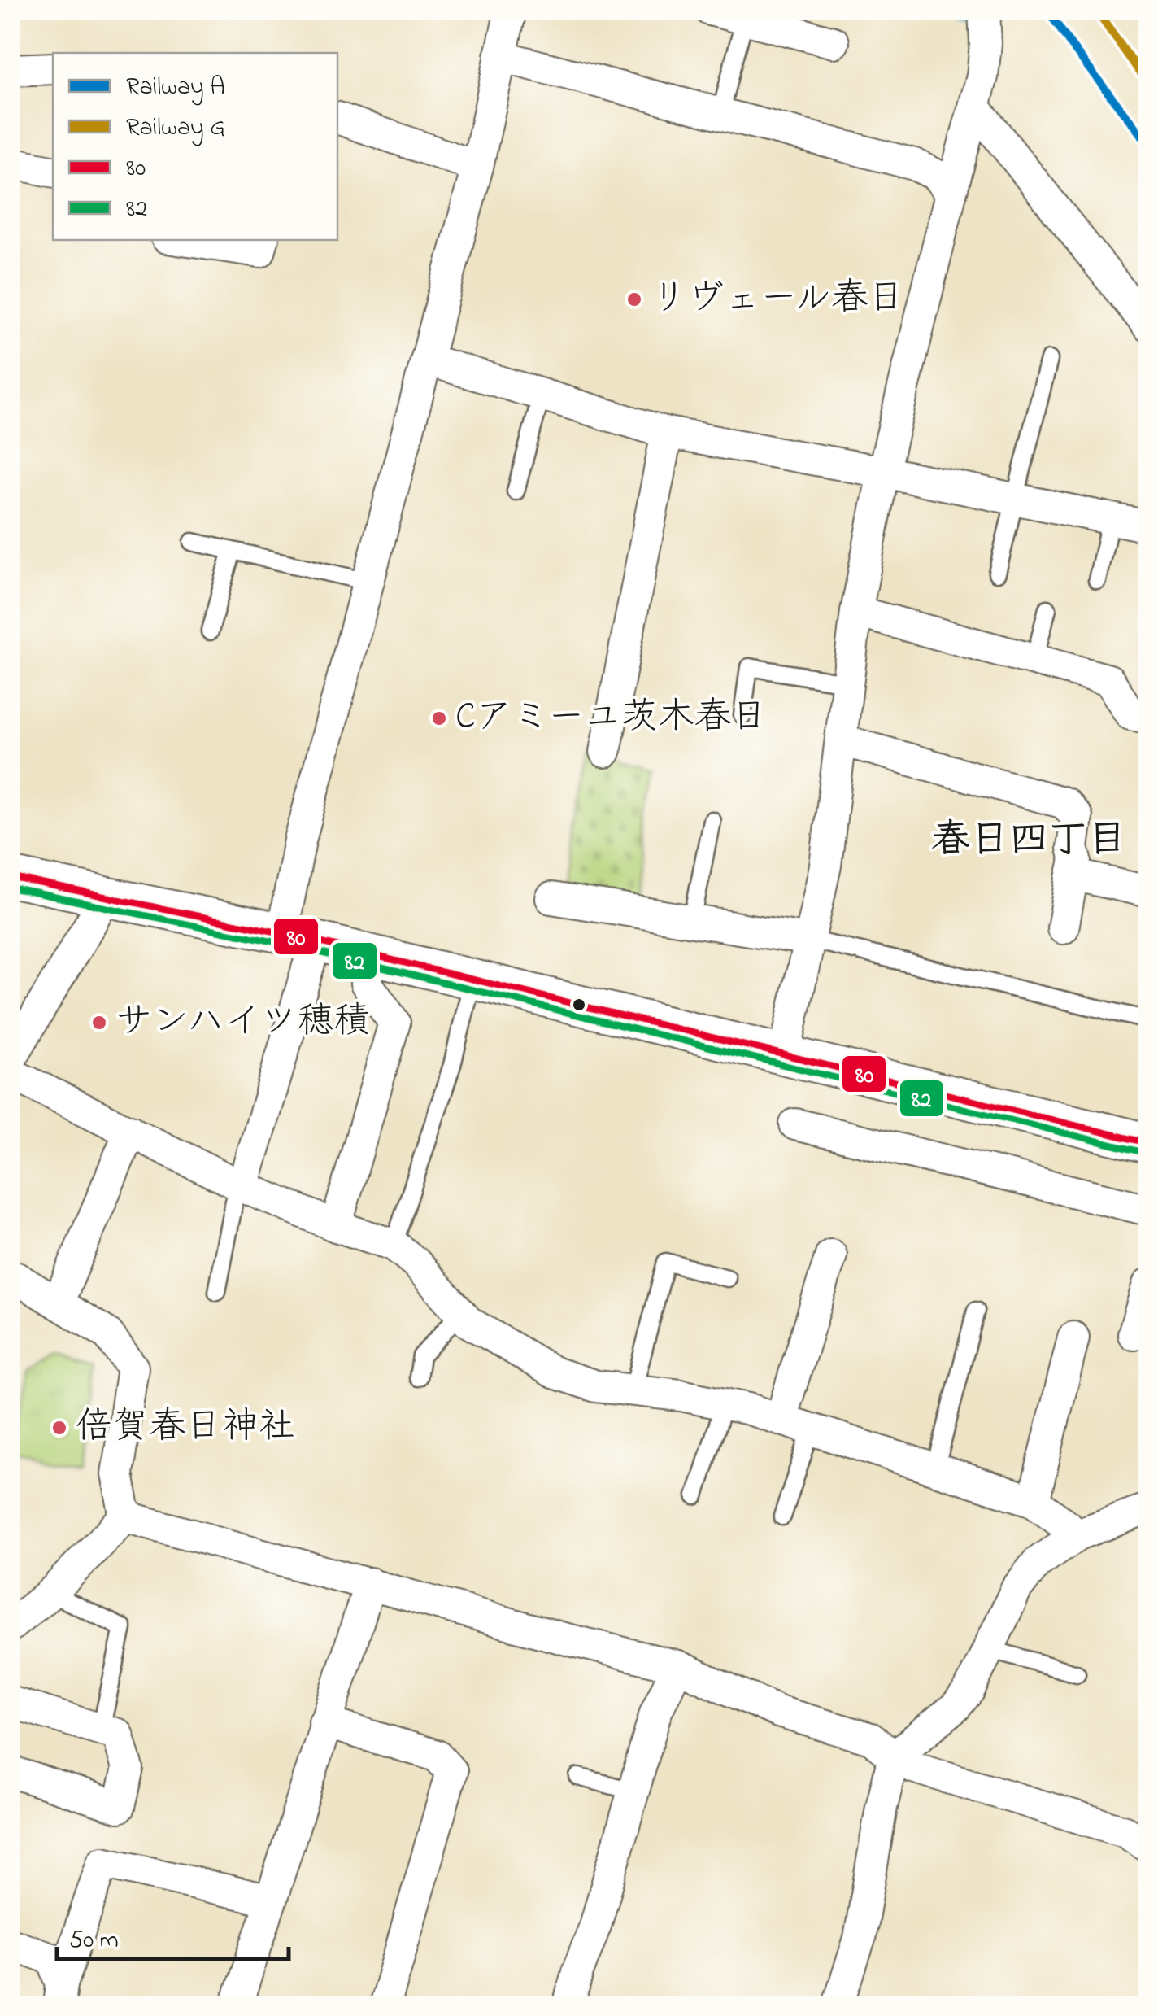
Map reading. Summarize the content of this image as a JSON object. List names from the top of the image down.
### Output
{
  "districts": ["春日四丁目"],
  "places": [
    "リヴェール春日",
    "Cアミーユ茨木春日",
    "サンハイツ穂積",
    "倍賀春日神社"
  ],
  "lines": [
    "rail line A",
    "rail line G",
    "transit line 80",
    "transit line 82"
  ],
  "legend": [
    "Railway A",
    "Railway G",
    "80",
    "82"
  ],
  "scale_bar": "50 m"
}
